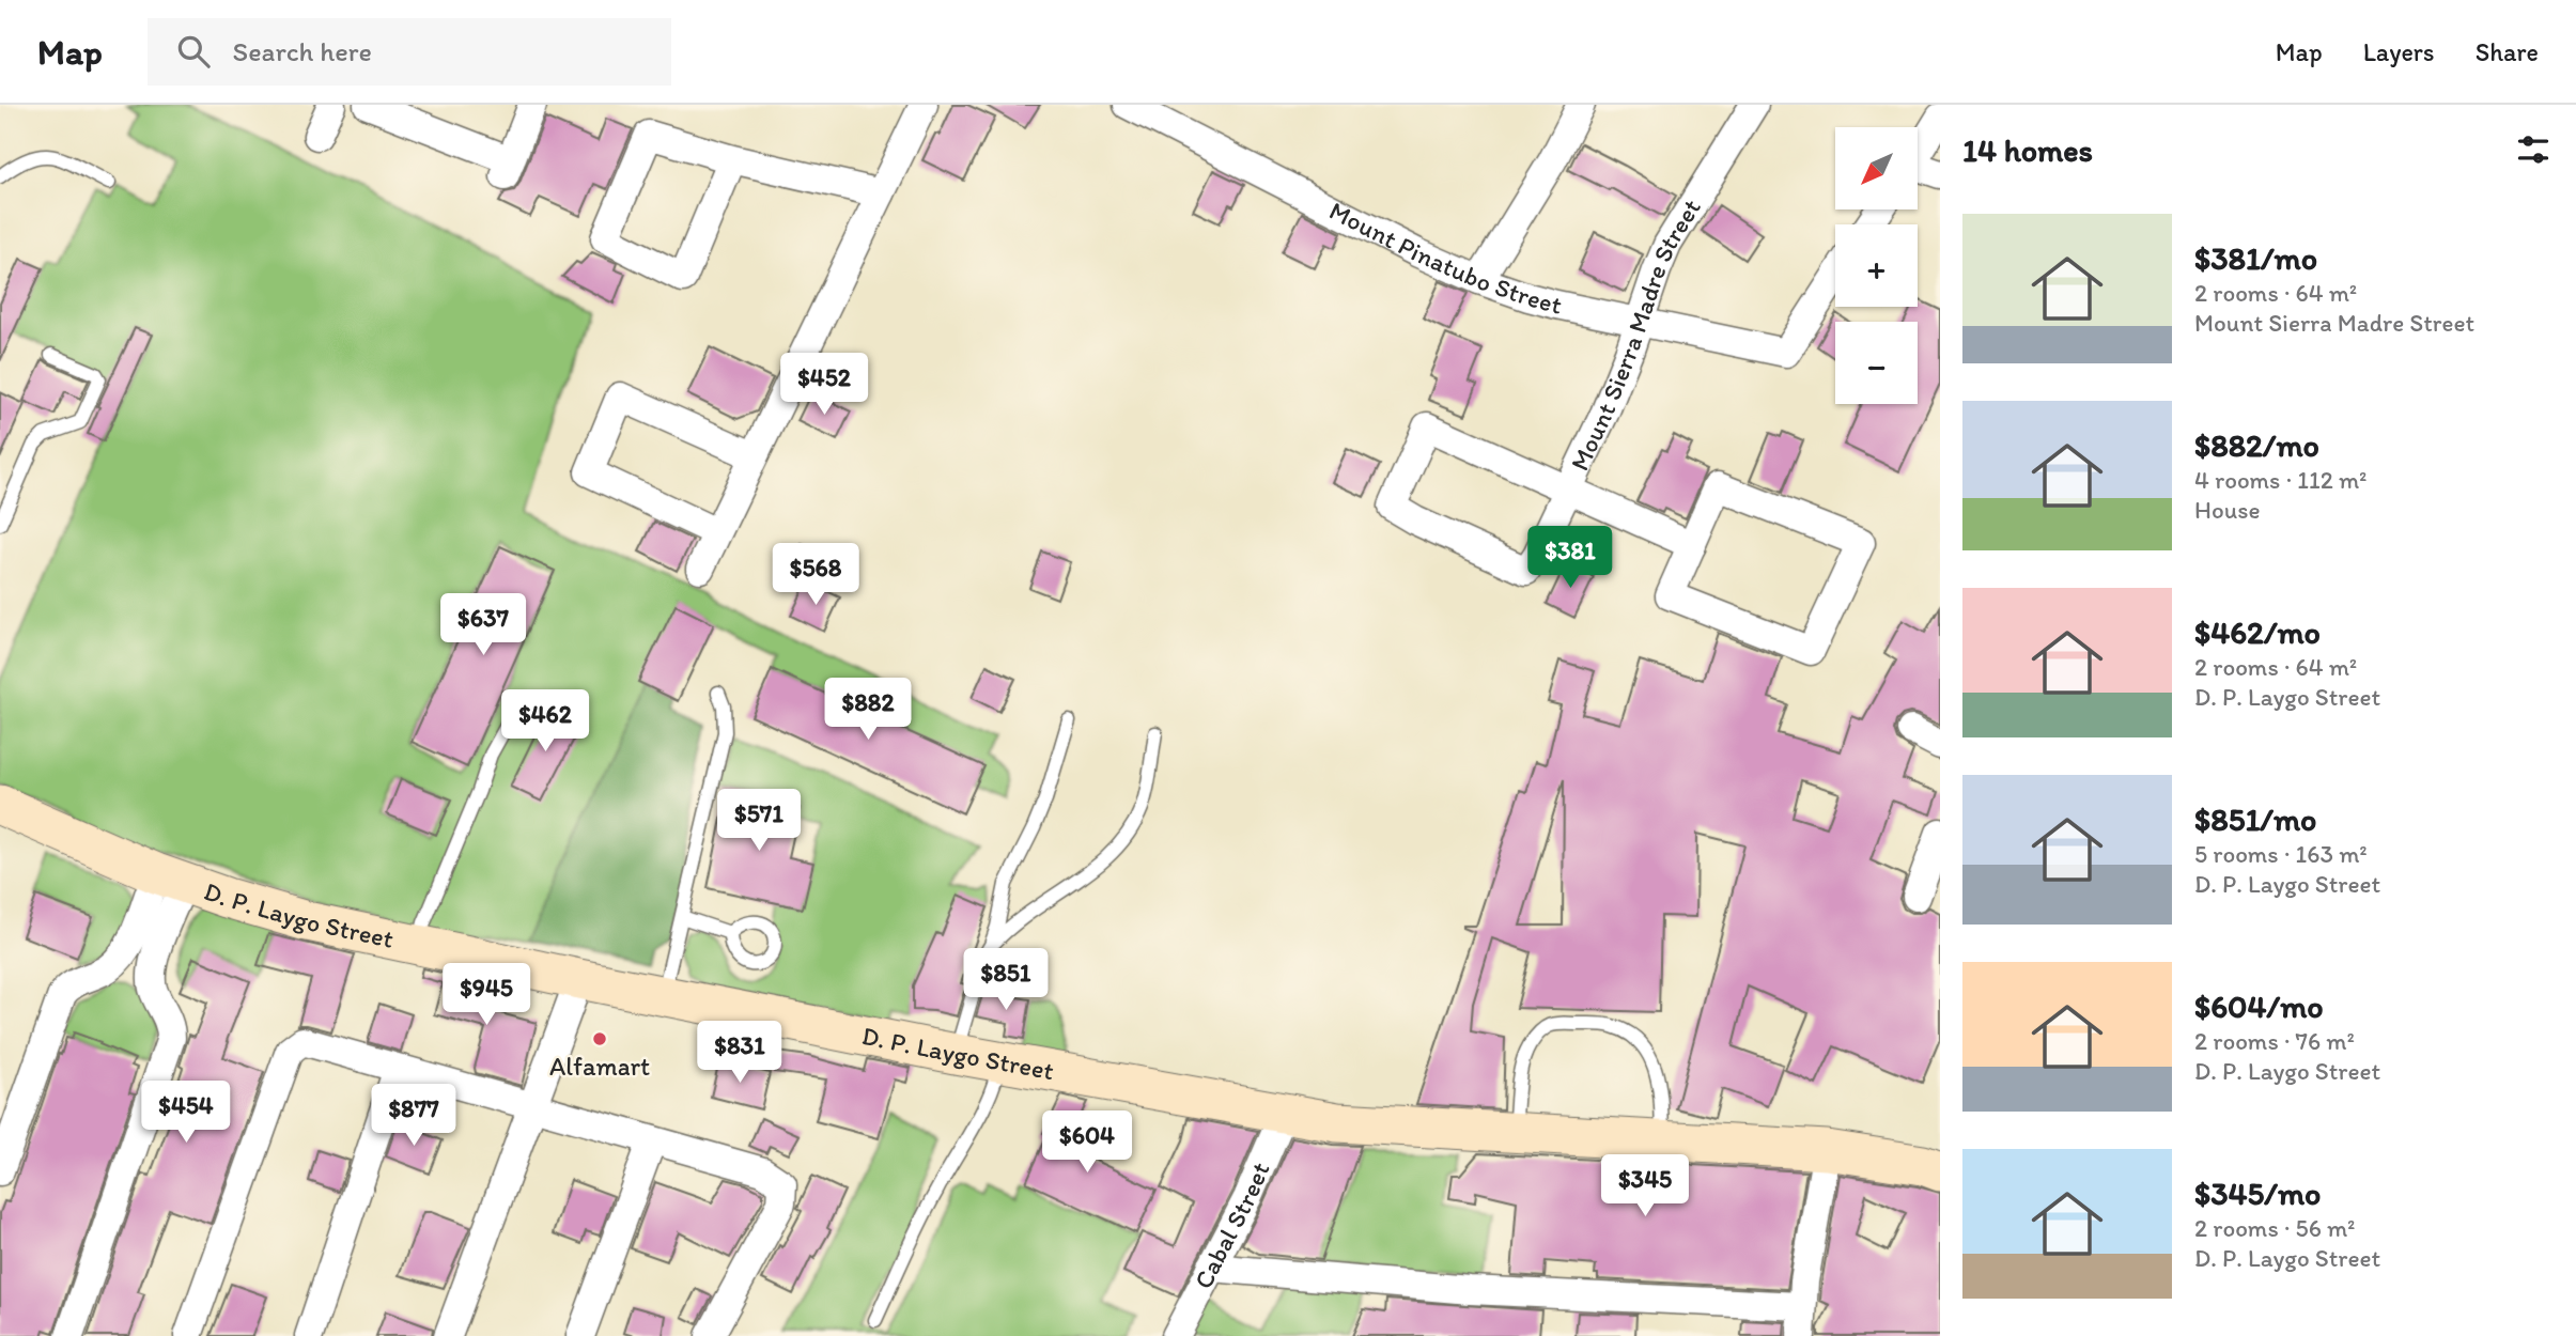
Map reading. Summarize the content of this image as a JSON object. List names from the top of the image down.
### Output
{
  "streets": {
    "main road": ["D. P. Laygo Street"],
    "street": ["Mount Pinatubo Street", "Mount Sierra Madre Street", "Cabal Street"]
  },
  "crossings": [
    ["Mount Pinatubo Street", "Mount Sierra Madre Street"],
    ["D. P. Laygo Street", "Cabal Street"]
  ],
  "places": ["Alfamart"],
  "north": "bottom left",
  "page": {
    "header": "Map",
    "search": "Search here",
    "nav": ["Map", "Layers", "Share"],
    "heading": "14 homes",
    "map_buttons": ["+", "−"],
    "list": [
      {
        "name": "$381/mo",
        "note": "2 rooms · 64 m² · Mount Sierra Madre Street"
      },
      {
        "name": "$882/mo",
        "note": "4 rooms · 112 m² · House"
      },
      {
        "name": "$462/mo",
        "note": "2 rooms · 64 m² · D. P. Laygo Street"
      },
      {
        "name": "$851/mo",
        "note": "5 rooms · 163 m² · D. P. Laygo Street"
      },
      {
        "name": "$604/mo",
        "note": "2 rooms · 76 m² · D. P. Laygo Street"
      },
      {
        "name": "$345/mo",
        "note": "2 rooms · 56 m² · D. P. Laygo Street"
      }
    ],
    "price": [
      "$452",
      "$381",
      "$568",
      "$637",
      "$882",
      "$462",
      "$571",
      "$851",
      "$945",
      "$831",
      "$454",
      "$877",
      "$604",
      "$345"
    ]
  }
}
